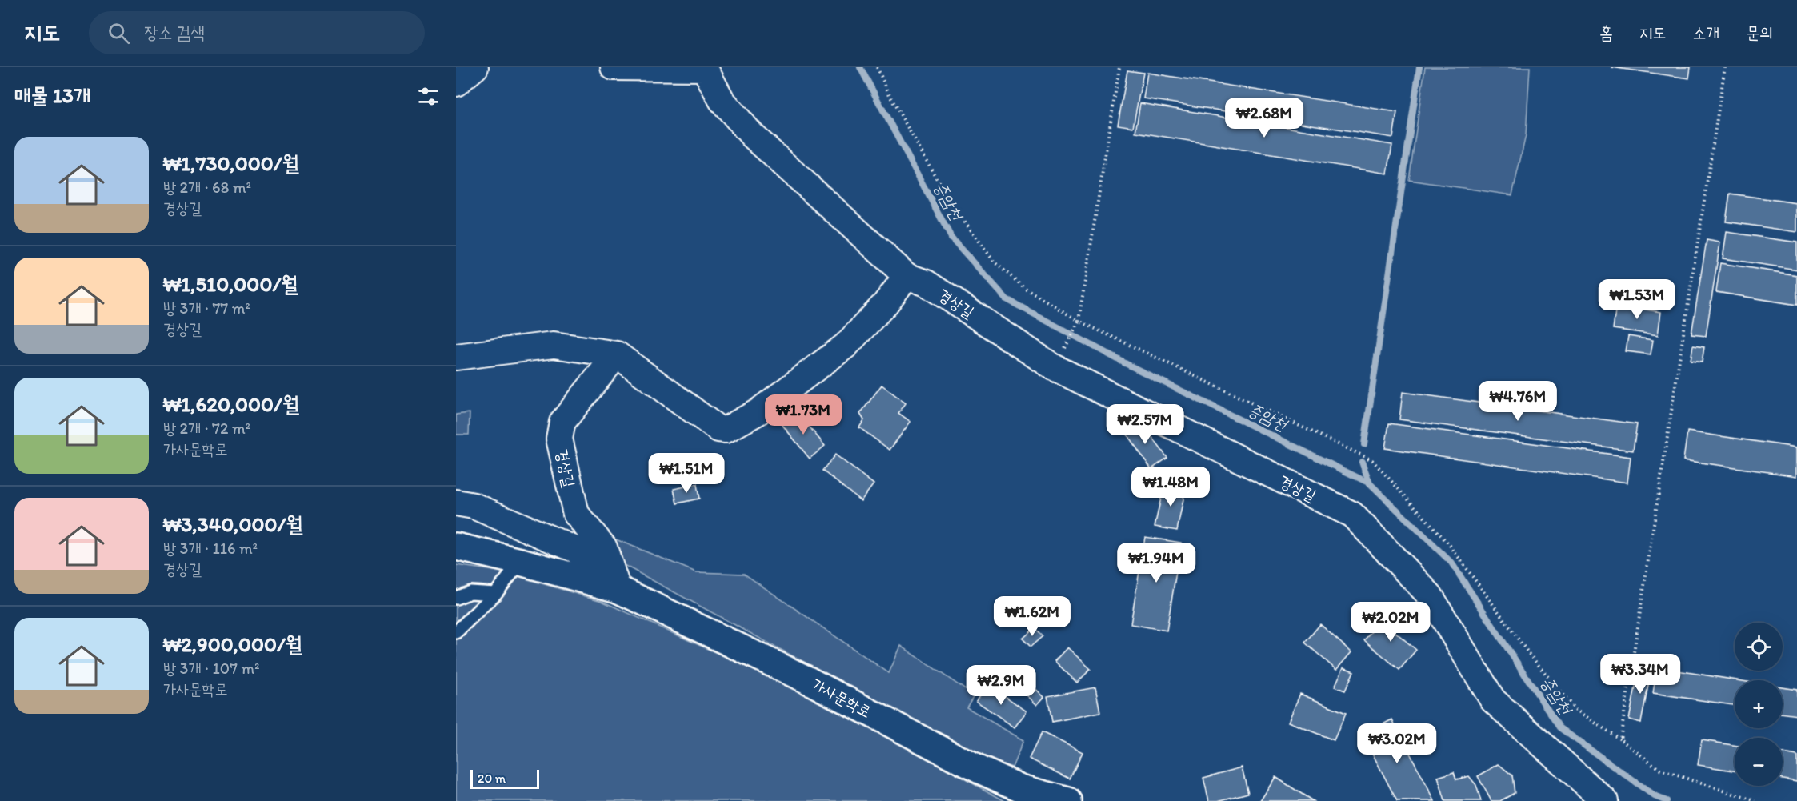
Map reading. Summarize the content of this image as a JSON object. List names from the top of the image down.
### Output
{
  "streets": {
    "main road": ["가사문학로"],
    "street": ["경상길"]
  },
  "crossings": [
    ["경상길", "가사문학로"]
  ],
  "water": ["증암천"],
  "scale_bar": "20 m",
  "page": {
    "header": "지도",
    "search": "장소 검색",
    "nav": [
      "홈",
      "지도",
      "소개",
      "문의"
    ],
    "heading": "매물 13개",
    "price": [
      "₩2.68M",
      "₩1.53M",
      "₩4.76M",
      "₩1.73M",
      "₩2.57M",
      "₩1.51M",
      "₩1.48M",
      "₩1.94M",
      "₩1.62M",
      "₩2.02M",
      "₩3.34M",
      "₩2.9M",
      "₩3.02M"
    ],
    "list": [
      {
        "name": "₩1,730,000/월",
        "note": "방 2개 · 68 m² · 경상길"
      },
      {
        "name": "₩1,510,000/월",
        "note": "방 3개 · 77 m² · 경상길"
      },
      {
        "name": "₩1,620,000/월",
        "note": "방 2개 · 72 m² · 가사문학로"
      },
      {
        "name": "₩3,340,000/월",
        "note": "방 3개 · 116 m² · 경상길"
      },
      {
        "name": "₩2,900,000/월",
        "note": "방 3개 · 107 m² · 가사문학로"
      }
    ],
    "map_buttons": ["+", "−"],
    "scale": "20 m"
  }
}
